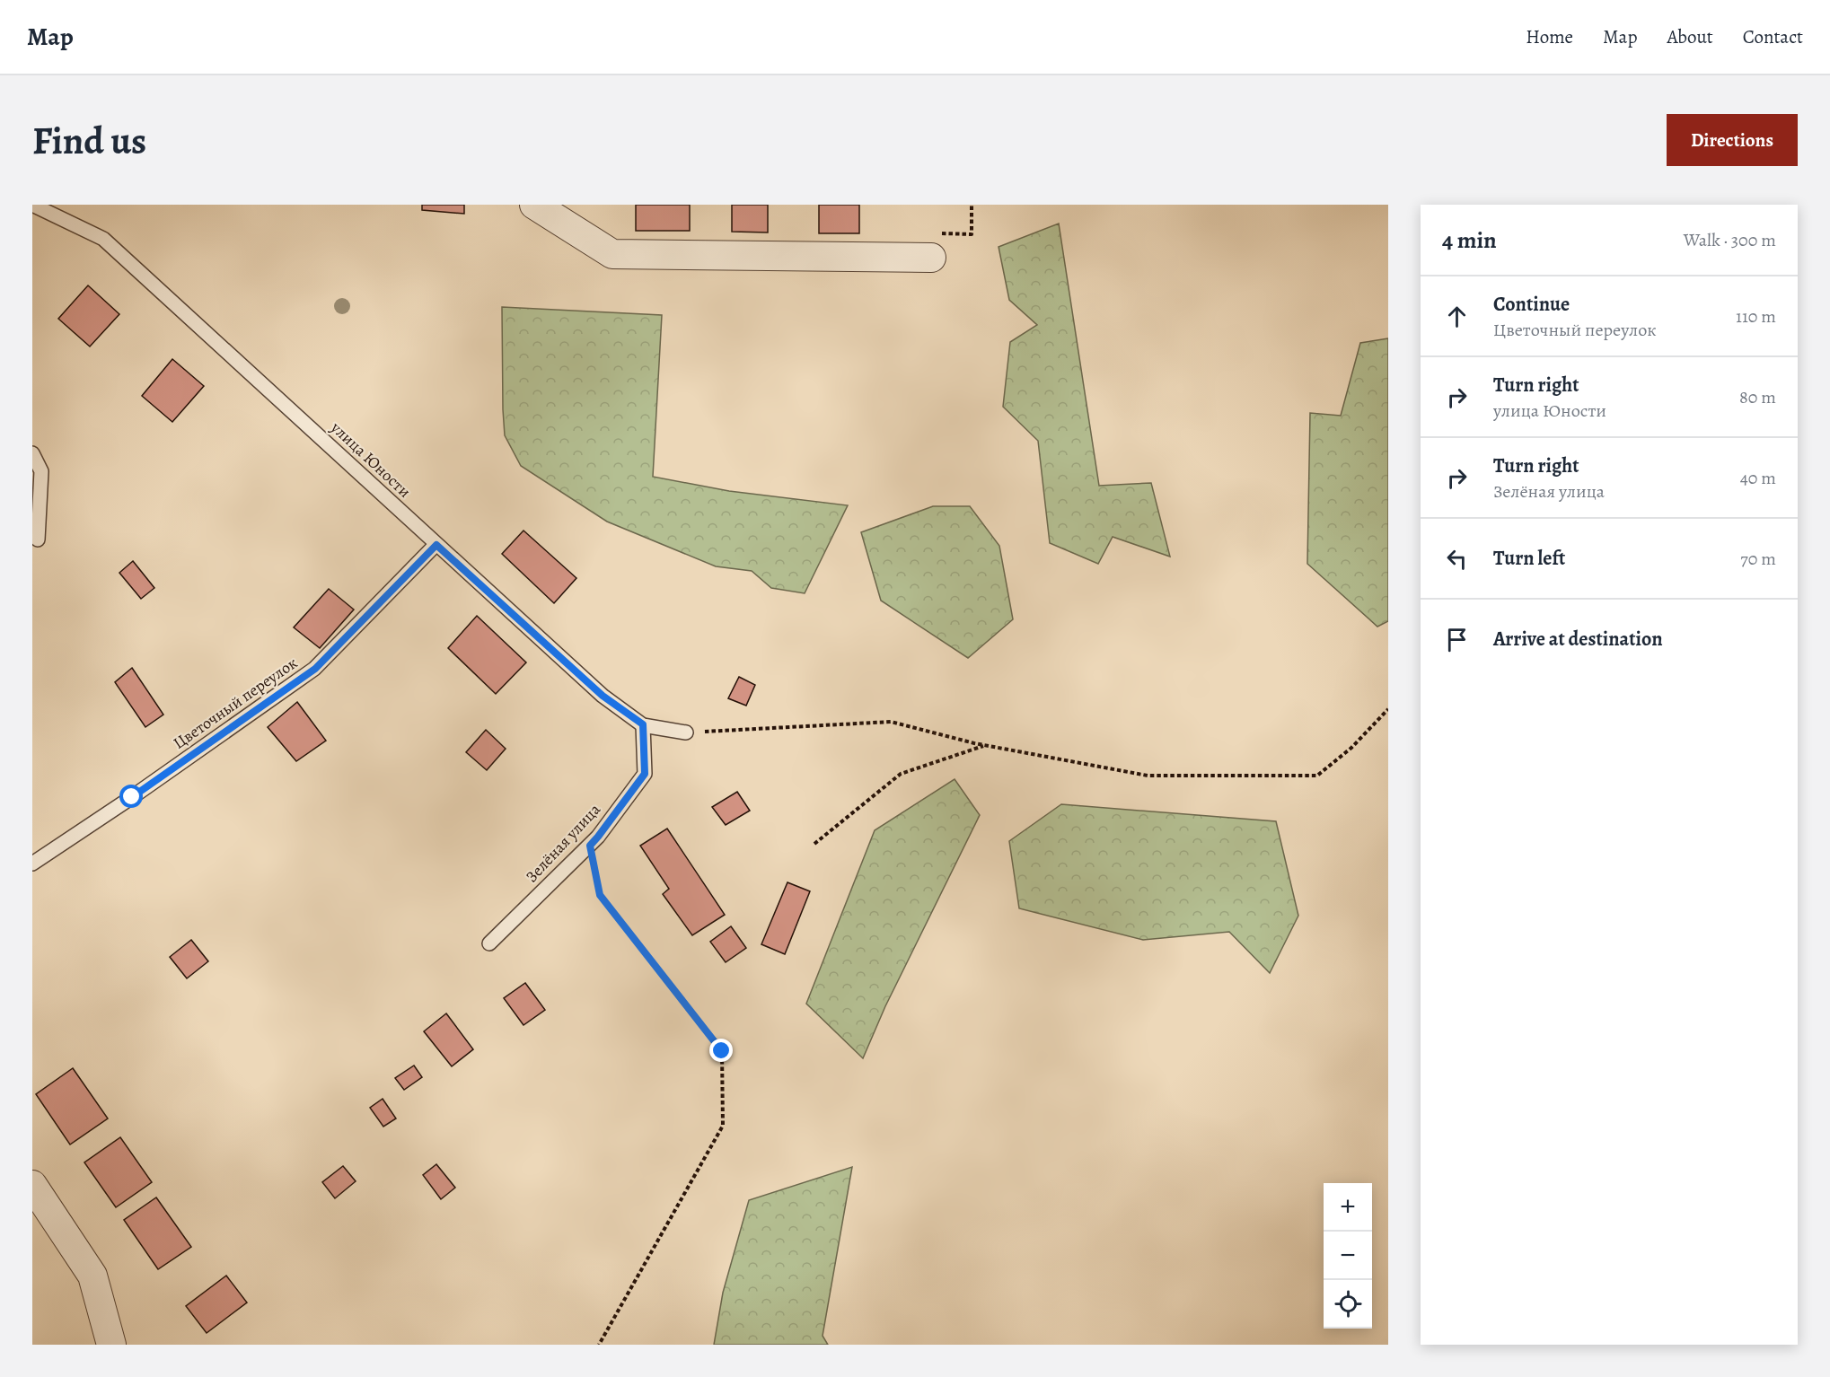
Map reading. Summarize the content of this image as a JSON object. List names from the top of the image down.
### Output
{
  "streets": {
    "lane": ["улица Юности", "Цветочный переулок", "Зелёная улица"]
  },
  "crossings": [
    ["улица Юности", "Цветочный переулок"],
    ["улица Юности", "Зелёная улица"]
  ],
  "page": {
    "header": "Map",
    "nav": [
      "Home",
      "Map",
      "About",
      "Contact"
    ],
    "buttons": "Directions",
    "title": "Find us",
    "heading": ["4 min", "Walk · 300 m"],
    "list": [
      ["Continue", "Цветочный переулок", "110 m"],
      ["Turn right", "улица Юности", "80 m"],
      ["Turn right", "Зелёная улица", "40 m"],
      ["Turn left", "70 m"],
      "Arrive at destination"
    ],
    "map_buttons": ["+", "−"]
  }
}
